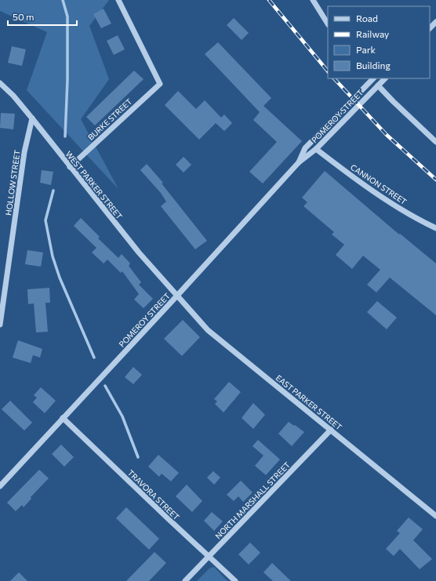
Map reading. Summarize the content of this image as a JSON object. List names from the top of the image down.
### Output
{
  "streets": {
    "street": [
      "POMEROY STREET",
      "BURKE STREET",
      "HOLLOW STREET",
      "CANNON STREET",
      "WEST PARKER STREET",
      "EAST PARKER STREET",
      "TRAVORA STREET",
      "NORTH MARSHALL STREET"
    ]
  },
  "crossings": [
    ["POMEROY STREET", "CANNON STREET"],
    ["POMEROY STREET", "WEST PARKER STREET"],
    ["POMEROY STREET", "EAST PARKER STREET"],
    ["POMEROY STREET", "TRAVORA STREET"],
    ["BURKE STREET", "WEST PARKER STREET"],
    ["HOLLOW STREET", "WEST PARKER STREET"],
    ["WEST PARKER STREET", "EAST PARKER STREET"],
    ["EAST PARKER STREET", "NORTH MARSHALL STREET"],
    ["TRAVORA STREET", "NORTH MARSHALL STREET"]
  ],
  "legend": [
    "Road",
    "Railway",
    "Park",
    "Building"
  ],
  "scale_bar": "50 m"
}
